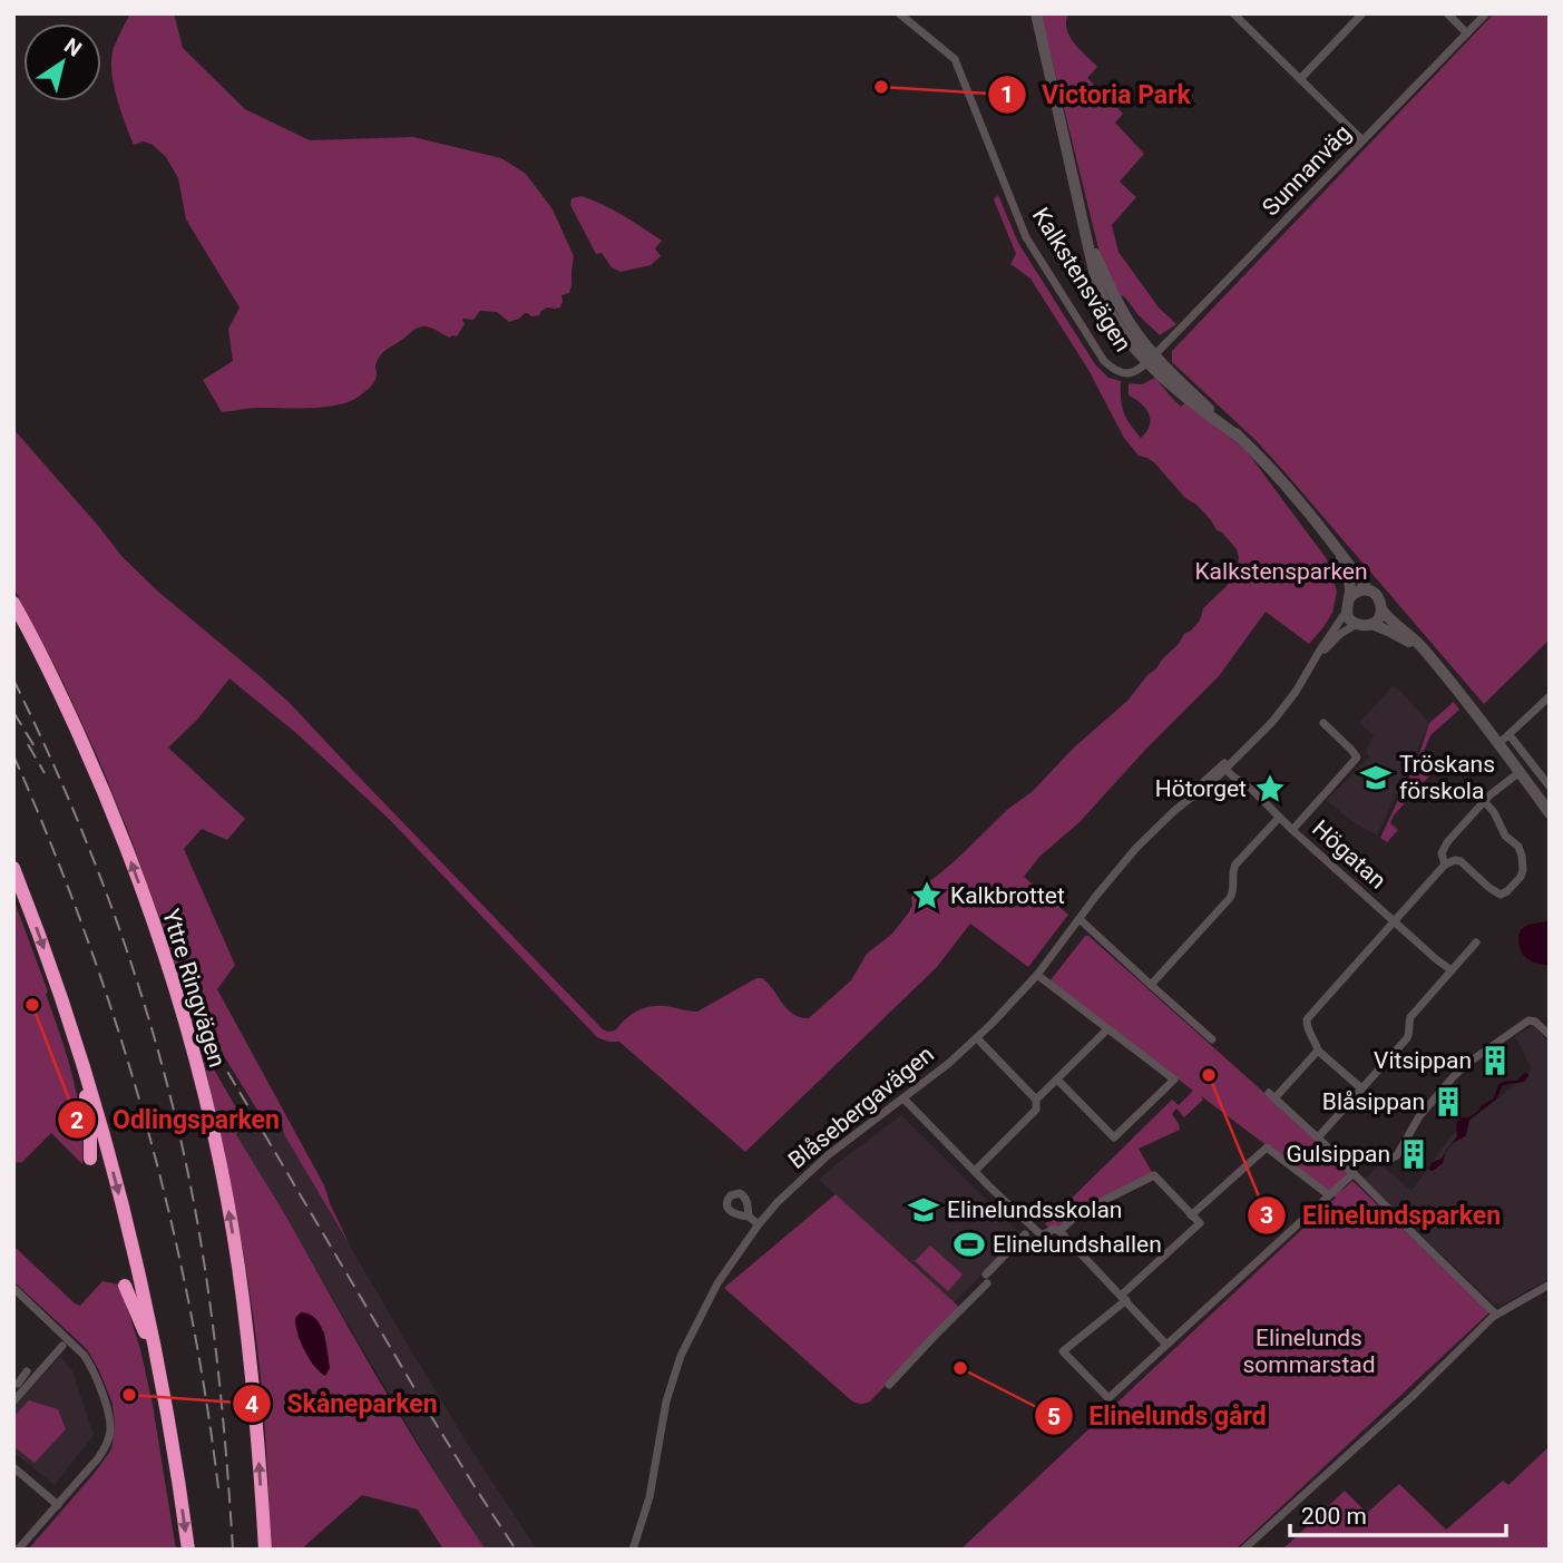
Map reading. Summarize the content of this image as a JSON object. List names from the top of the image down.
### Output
{
  "streets": {
    "highway": ["Yttre Ringvägen"],
    "street": [
      "Sunnanväg",
      "Kalkstensvägen",
      "Högatan",
      "Blåsebergavägen"
    ]
  },
  "crossings": [
    ["Sunnanväg", "Kalkstensvägen"],
    ["Högatan", "Blåsebergavägen"]
  ],
  "parks": ["Kalkstensparken", "Elinelunds sommarstad"],
  "places": {
    "other": [
      "Victoria Park",
      "Odlingsparken",
      "Elinelundsparken",
      "Elinelunds gård",
      "Skåneparken"
    ],
    "school or university": ["Tröskans förskola", "Elinelundsskolan"],
    "place": ["Hötorget", "Kalkbrottet"],
    "building": ["Vitsippan", "Blåsippan", "Gulsippan"],
    "sports": ["Elinelundshallen"]
  },
  "scale_bar": "200 m",
  "north": "top right"
}
